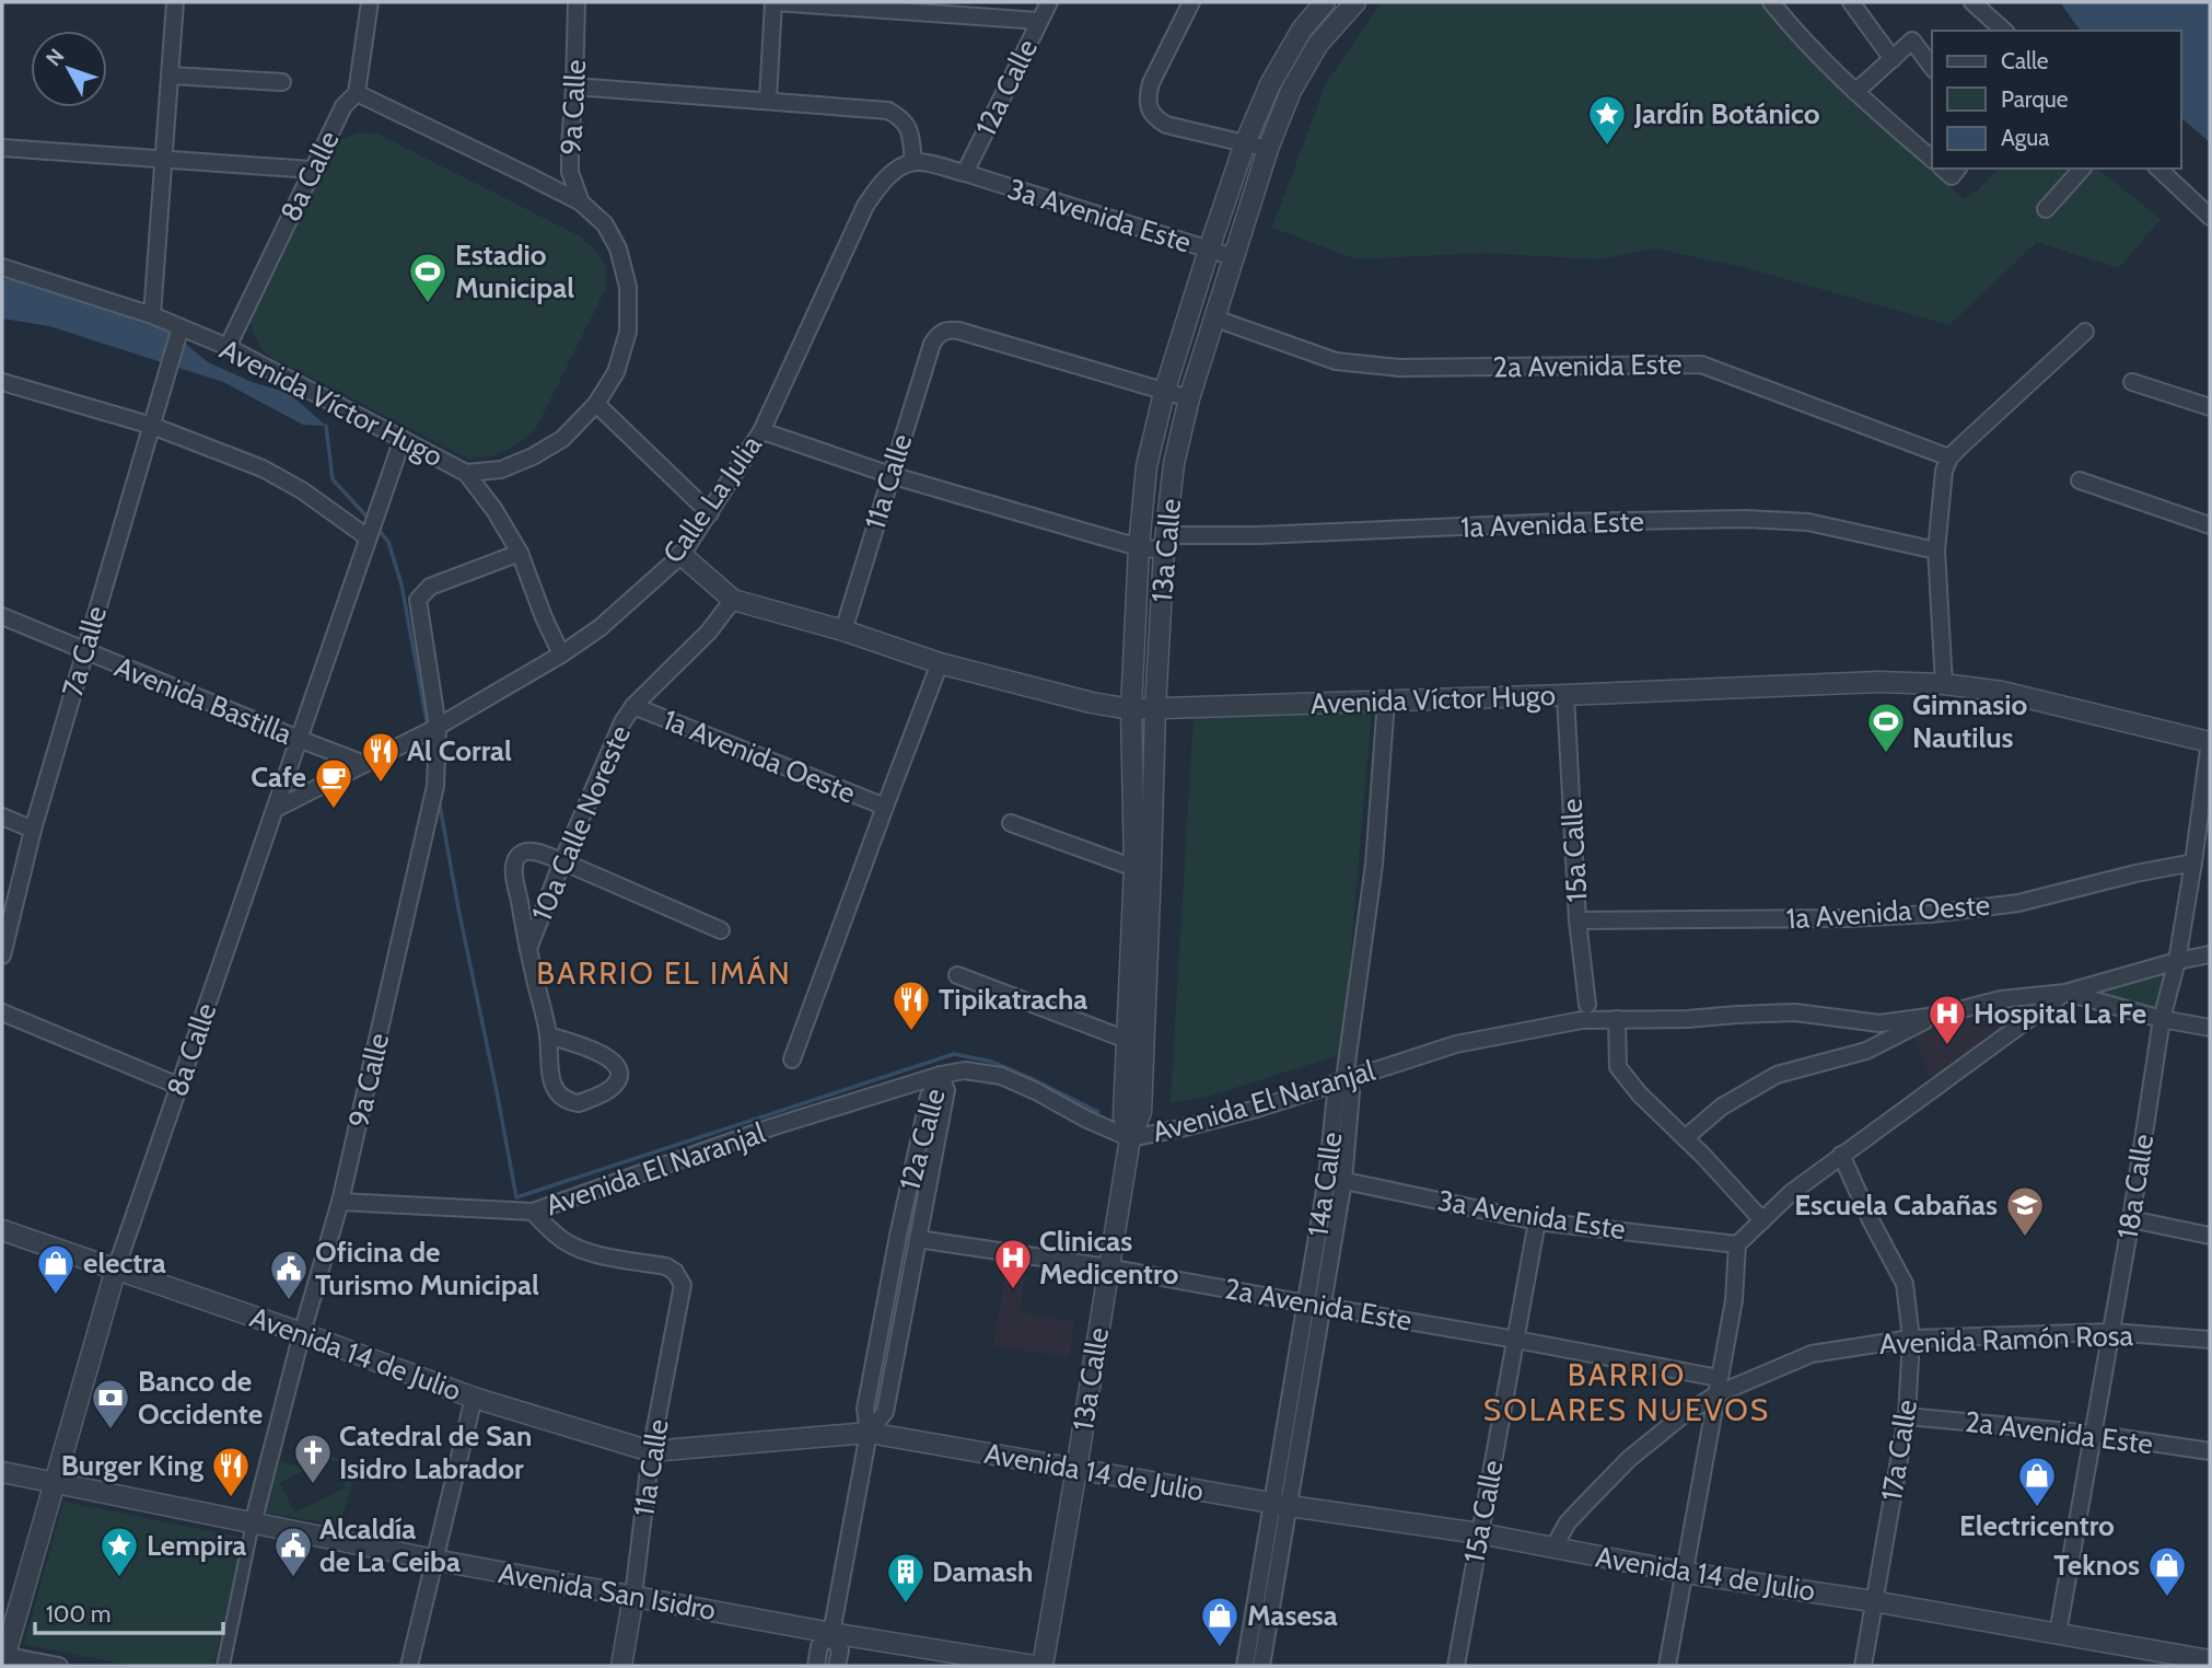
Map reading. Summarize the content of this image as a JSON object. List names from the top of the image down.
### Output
{
  "streets": {
    "street": [
      "12a Calle",
      "9a Calle",
      "8a Calle",
      "3a Avenida Este",
      "2a Avenida Este",
      "Avenida Víctor Hugo",
      "11a Calle",
      "Calle La Julia",
      "1a Avenida Este",
      "13a Calle",
      "7a Calle",
      "Avenida Bastilla",
      "1a Avenida Oeste",
      "10a Calle Noreste",
      "15a Calle",
      "Avenida El Naranjal",
      "18a Calle",
      "Avenida Ramón Rosa",
      "Avenida 14 de Julio",
      "17a Calle",
      "Avenida San Isidro"
    ]
  },
  "crossings": [
    ["12a Calle", "3a Avenida Este"],
    ["12a Calle", "2a Avenida Este"],
    ["12a Calle", "Avenida El Naranjal"],
    ["12a Calle", "Avenida 14 de Julio"],
    ["12a Calle", "Avenida San Isidro"],
    ["9a Calle", "Avenida Víctor Hugo"],
    ["9a Calle", "Calle La Julia"],
    ["9a Calle", "Avenida El Naranjal"],
    ["9a Calle", "Avenida 14 de Julio"],
    ["9a Calle", "Avenida San Isidro"],
    ["8a Calle", "Avenida Víctor Hugo"],
    ["8a Calle", "Calle La Julia"],
    ["8a Calle", "Avenida Bastilla"],
    ["8a Calle", "Avenida 14 de Julio"],
    ["8a Calle", "Avenida San Isidro"],
    ["3a Avenida Este", "13a Calle"],
    ["3a Avenida Este", "15a Calle"],
    ["2a Avenida Este", "13a Calle"],
    ["2a Avenida Este", "15a Calle"],
    ["2a Avenida Este", "18a Calle"],
    ["2a Avenida Este", "Avenida Ramón Rosa"],
    ["2a Avenida Este", "17a Calle"],
    ["Avenida Víctor Hugo", "11a Calle"],
    ["Avenida Víctor Hugo", "Calle La Julia"],
    ["Avenida Víctor Hugo", "13a Calle"],
    ["Avenida Víctor Hugo", "7a Calle"],
    ["Avenida Víctor Hugo", "10a Calle Noreste"],
    ["Avenida Víctor Hugo", "15a Calle"],
    ["Avenida Víctor Hugo", "18a Calle"],
    ["11a Calle", "1a Avenida Este"],
    ["11a Calle", "13a Calle"],
    ["11a Calle", "Avenida El Naranjal"],
    ["11a Calle", "Avenida 14 de Julio"],
    ["11a Calle", "Avenida San Isidro"],
    ["Calle La Julia", "Avenida Bastilla"],
    ["1a Avenida Este", "13a Calle"],
    ["13a Calle", "Avenida El Naranjal"],
    ["13a Calle", "Avenida 14 de Julio"],
    ["7a Calle", "Avenida Bastilla"],
    ["1a Avenida Oeste", "10a Calle Noreste"],
    ["1a Avenida Oeste", "15a Calle"],
    ["1a Avenida Oeste", "18a Calle"],
    ["15a Calle", "Avenida 14 de Julio"],
    ["Avenida El Naranjal", "18a Calle"],
    ["18a Calle", "Avenida Ramón Rosa"],
    ["18a Calle", "Avenida 14 de Julio"],
    ["Avenida Ramón Rosa", "Avenida 14 de Julio"],
    ["Avenida Ramón Rosa", "17a Calle"],
    ["Avenida 14 de Julio", "17a Calle"]
  ],
  "districts": ["BARRIO EL IMÁN", "BARRIO SOLARES NUEVOS"],
  "places": {
    "place": ["Jardín Botánico", "Lempira"],
    "sports": ["Estadio Municipal", "Gimnasio Nautilus"],
    "restaurant": ["Al Corral", "Tipikatracha", "Burger King"],
    "cafe": ["Cafe"],
    "hospital": ["Hospital La Fe", "Clinicas Medicentro"],
    "school or university": ["Escuela Cabañas"],
    "shop": [
      "electra",
      "Electricentro",
      "Teknos",
      "Masesa"
    ],
    "public building": ["Oficina de Turismo Municipal", "Alcaldía de La Ceiba"],
    "bank": ["Banco de Occidente"],
    "church": ["Catedral de San Isidro Labrador"],
    "building": ["Damash"]
  },
  "legend": ["Calle", "Parque", "Agua"],
  "scale_bar": "100 m",
  "north": "top left"
}
